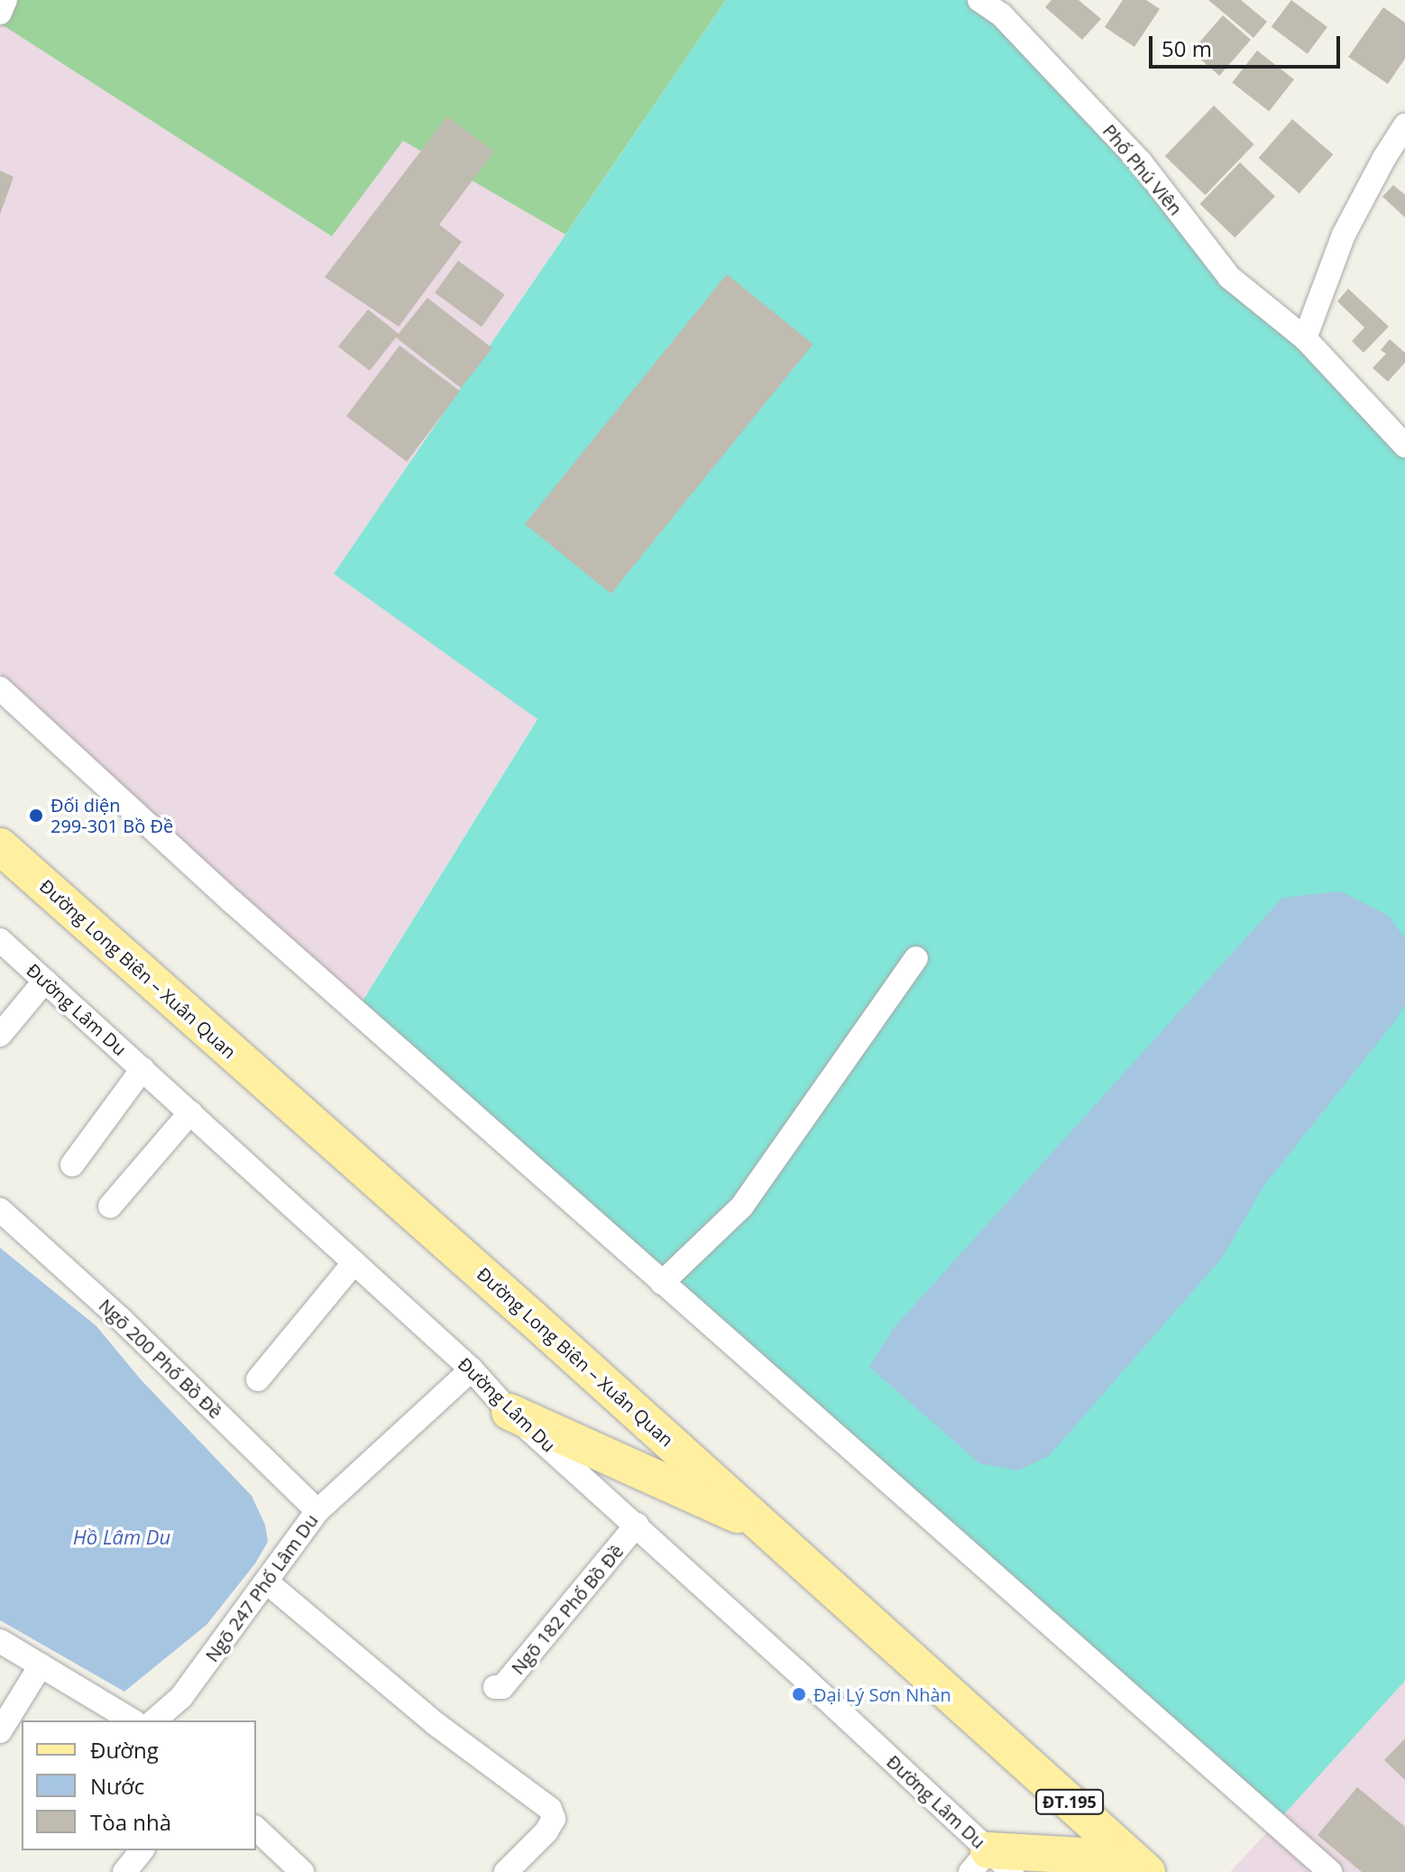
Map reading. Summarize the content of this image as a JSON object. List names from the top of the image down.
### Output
{
  "streets": {
    "main road": ["Đường Long Biên – Xuân Quan", "ĐT.195"],
    "street": [
      "Phố Phú Viên",
      "Đường Lâm Du",
      "Ngõ 200 Phố Bồ Đề",
      "Ngõ 247 Phố Lâm Du",
      "Ngõ 182 Phố Bồ Đề"
    ]
  },
  "crossings": [
    ["Đường Lâm Du", "Ngõ 247 Phố Lâm Du"],
    ["Đường Lâm Du", "Ngõ 182 Phố Bồ Đề"],
    ["Ngõ 200 Phố Bồ Đề", "Ngõ 247 Phố Lâm Du"]
  ],
  "water": ["Hồ Lâm Du"],
  "places": ["Đối diện 299-301 Bồ Đề", "Đại Lý Sơn Nhàn"],
  "legend": ["Đường", "Nước", "Tòa nhà"],
  "scale_bar": "50 m"
}
